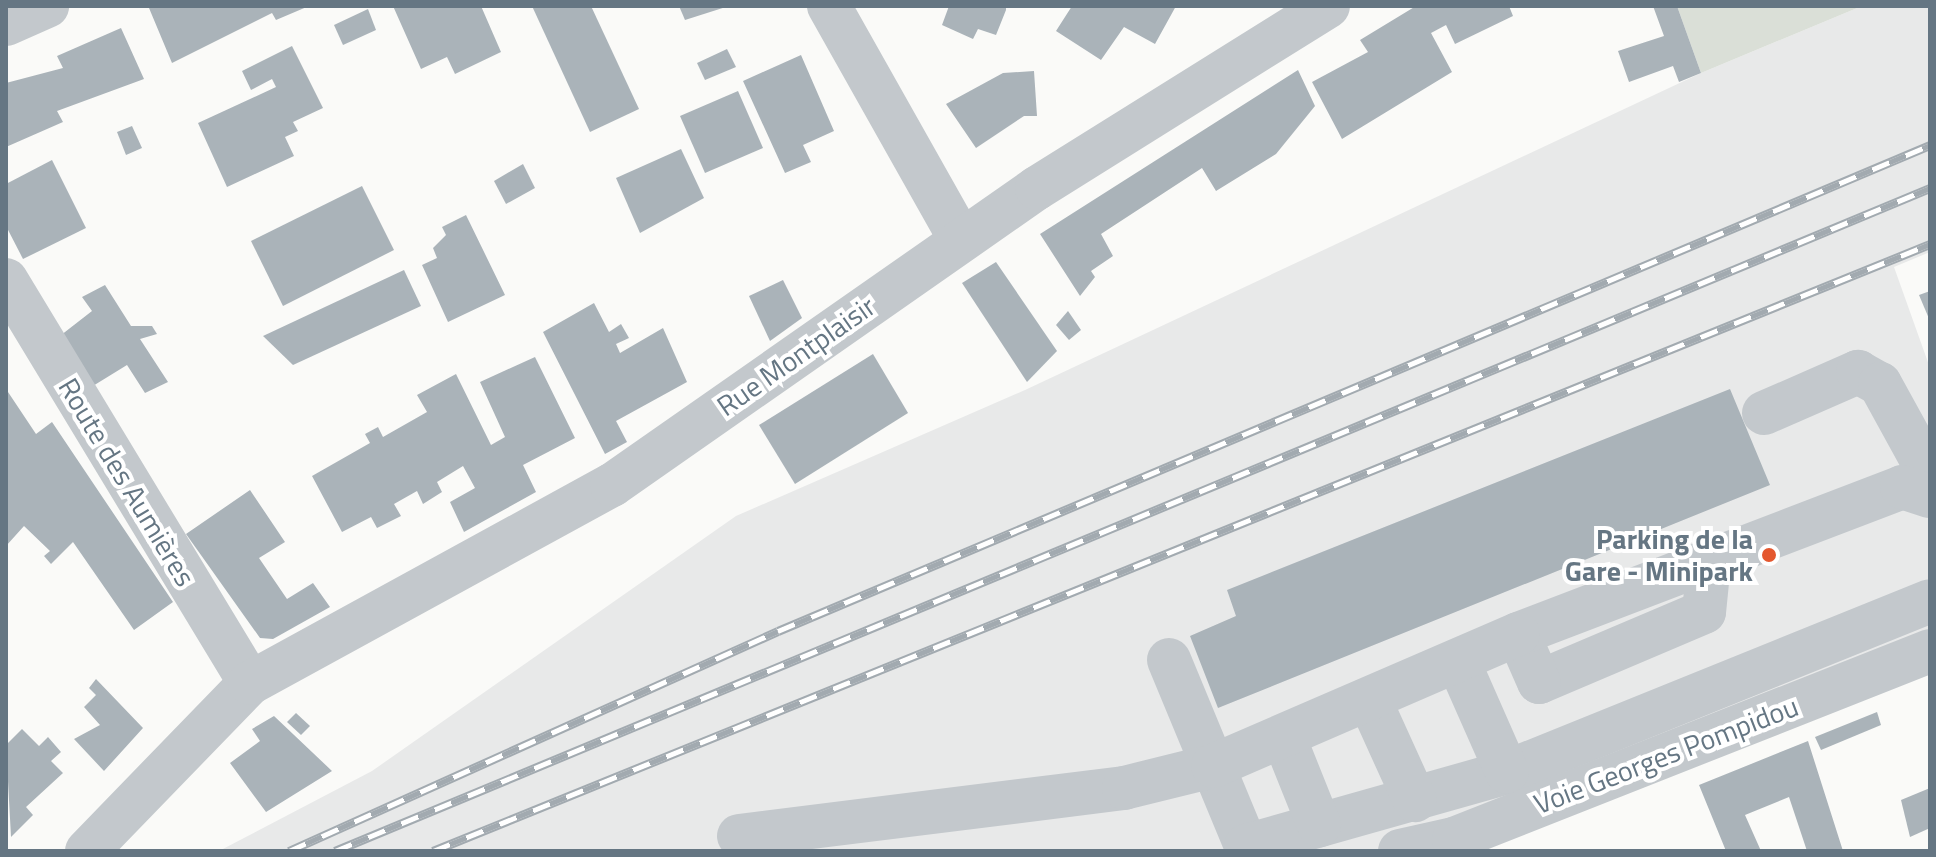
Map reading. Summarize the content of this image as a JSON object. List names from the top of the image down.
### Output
{
  "streets": {
    "street": ["Rue Montplaisir", "Route des Aumières", "Voie Georges Pompidou"]
  },
  "crossings": [
    ["Rue Montplaisir", "Route des Aumières"]
  ],
  "places": ["Parking de la Gare - Minipark"]
}
